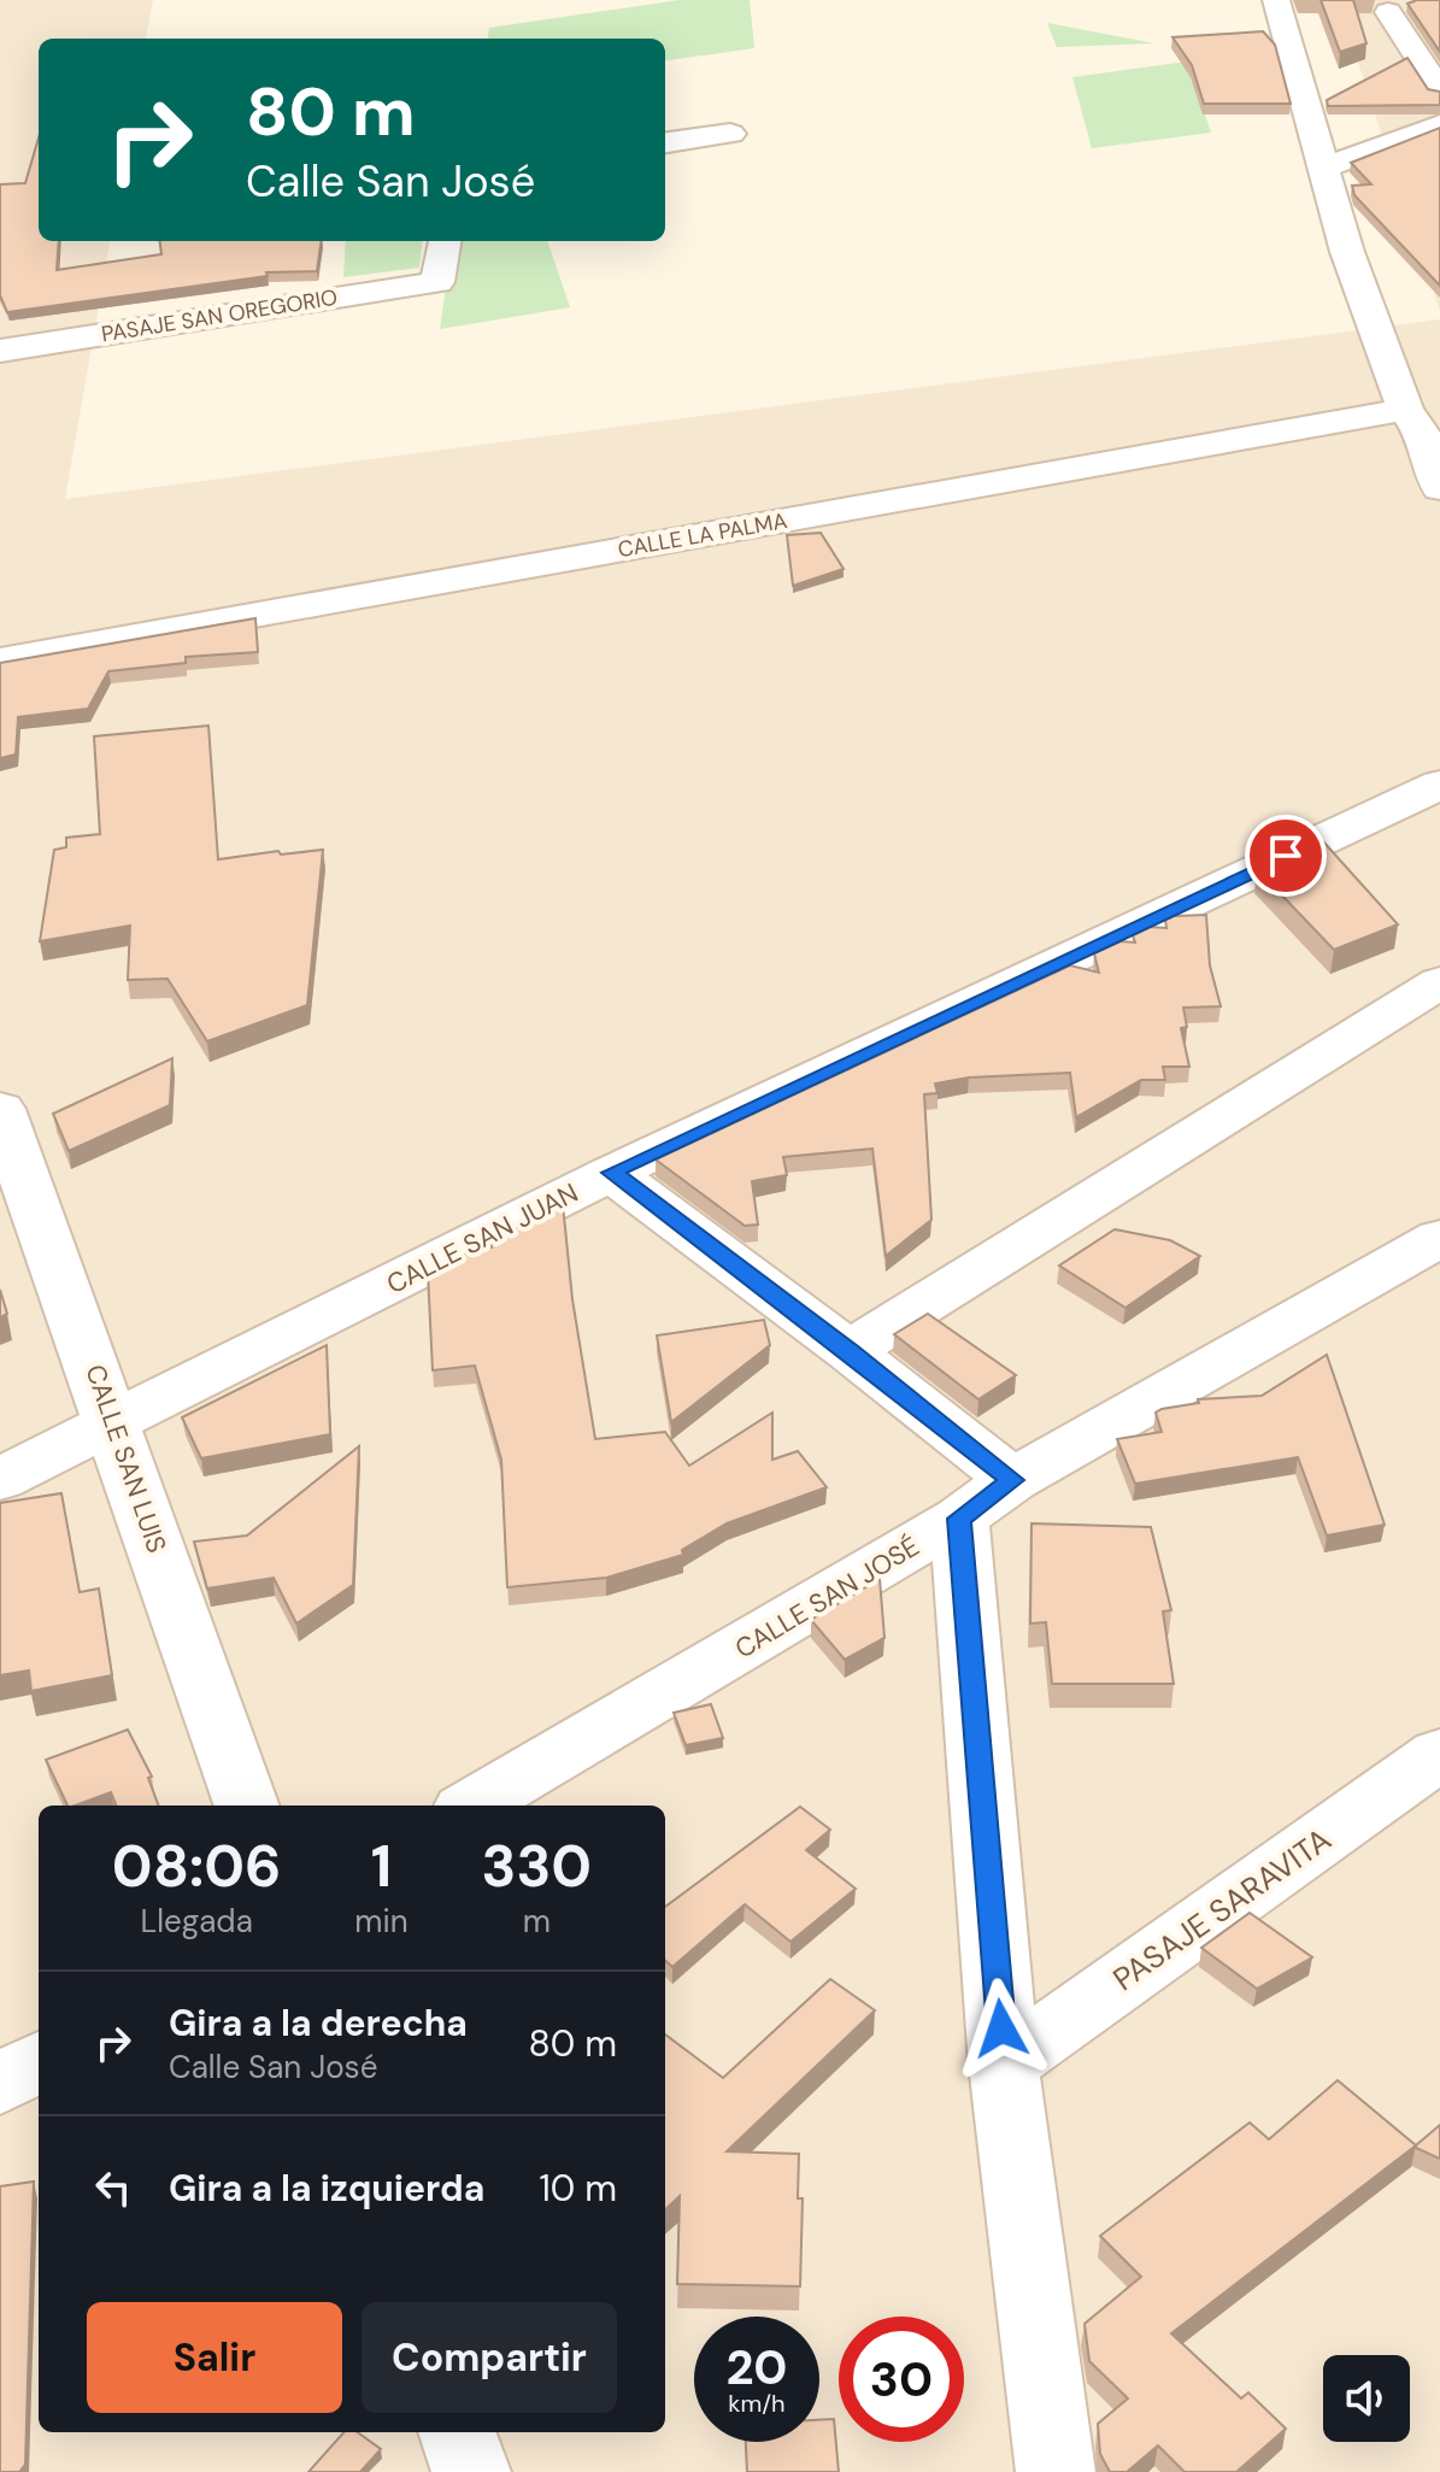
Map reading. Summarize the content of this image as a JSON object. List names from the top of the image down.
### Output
{
  "streets": {
    "street": [
      "PASAJE SAN OREGORIO",
      "CALLE LA PALMA",
      "CALLE SAN JUAN",
      "CALLE SAN LUIS",
      "CALLE SAN JOSÉ",
      "PASAJE SARAVITA"
    ]
  },
  "crossings": [
    ["CALLE SAN JUAN", "CALLE SAN LUIS"]
  ],
  "page": {
    "turn": ["80 m", "Calle San José"],
    "eta": [
      "08:06",
      "Llegada",
      "1",
      "min",
      "330",
      "m"
    ],
    "list": [
      {
        "name": "Gira a la derecha",
        "note": "Calle San José",
        "value": "80 m"
      },
      {
        "name": "Gira a la izquierda",
        "value": "10 m"
      }
    ],
    "buttons": ["Salir", "Compartir"],
    "speed": "20 km/h",
    "limit": "30"
  }
}
